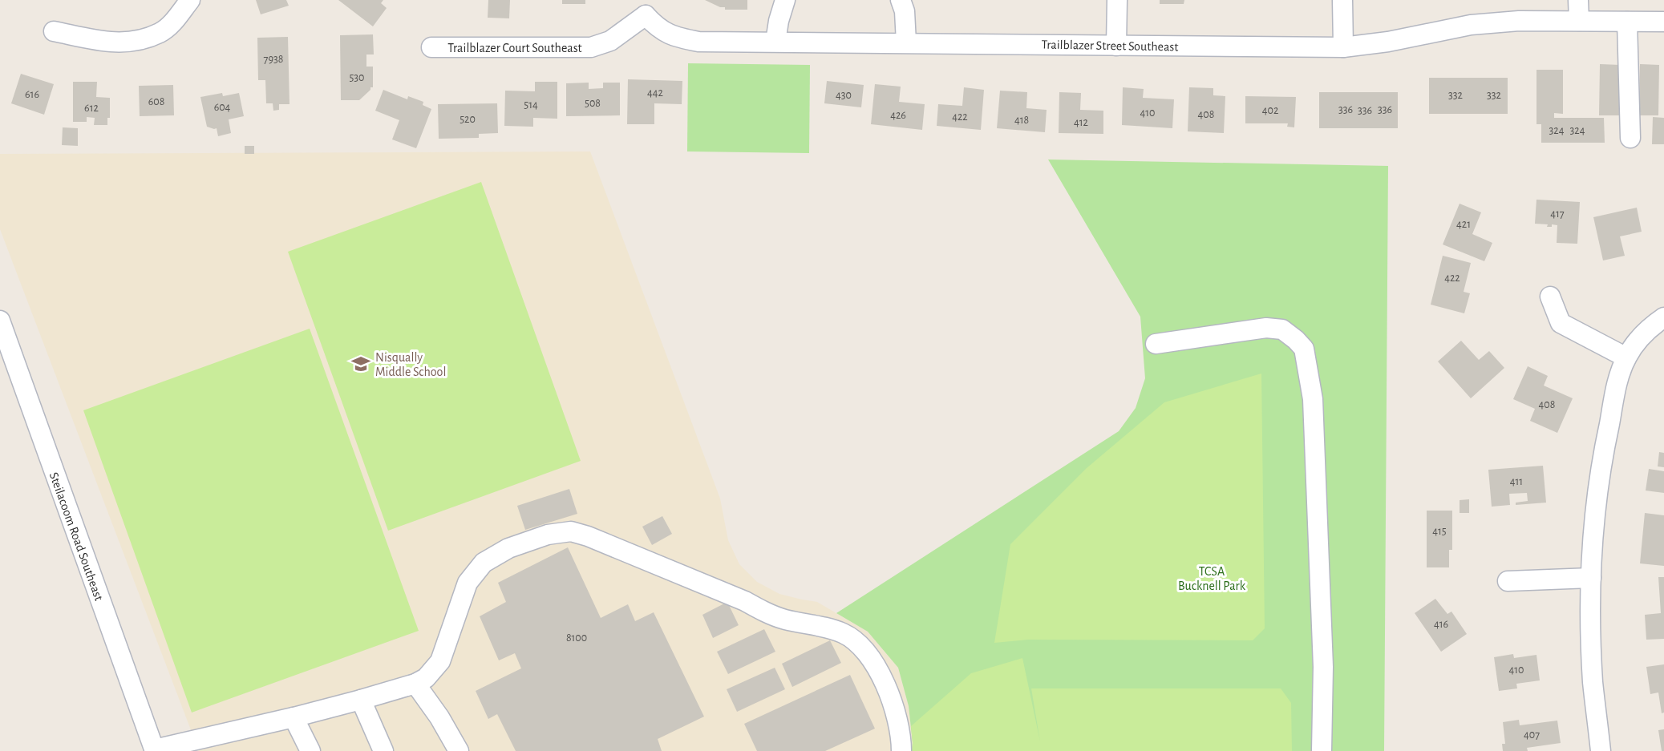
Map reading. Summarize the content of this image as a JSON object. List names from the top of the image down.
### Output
{
  "streets": {
    "street": ["Trailblazer Street Southeast", "Trailblazer Court Southeast", "Steilacoom Road Southeast"]
  },
  "crossings": [
    ["Trailblazer Street Southeast", "Trailblazer Court Southeast"]
  ],
  "parks": ["TCSA Bucknell Park"],
  "places": {
    "school or university": ["Nisqually Middle School"]
  },
  "house_numbers": [
    "7938",
    "530",
    "442",
    "616",
    "430",
    "332",
    "332",
    "608",
    "508",
    "514",
    "604",
    "612",
    "336",
    "336",
    "402",
    "336",
    "410",
    "408",
    "426",
    "422",
    "520",
    "418",
    "412",
    "324",
    "324",
    "417",
    "421",
    "422",
    "408",
    "411",
    "415",
    "416",
    "8100",
    "410",
    "407"
  ]
}
